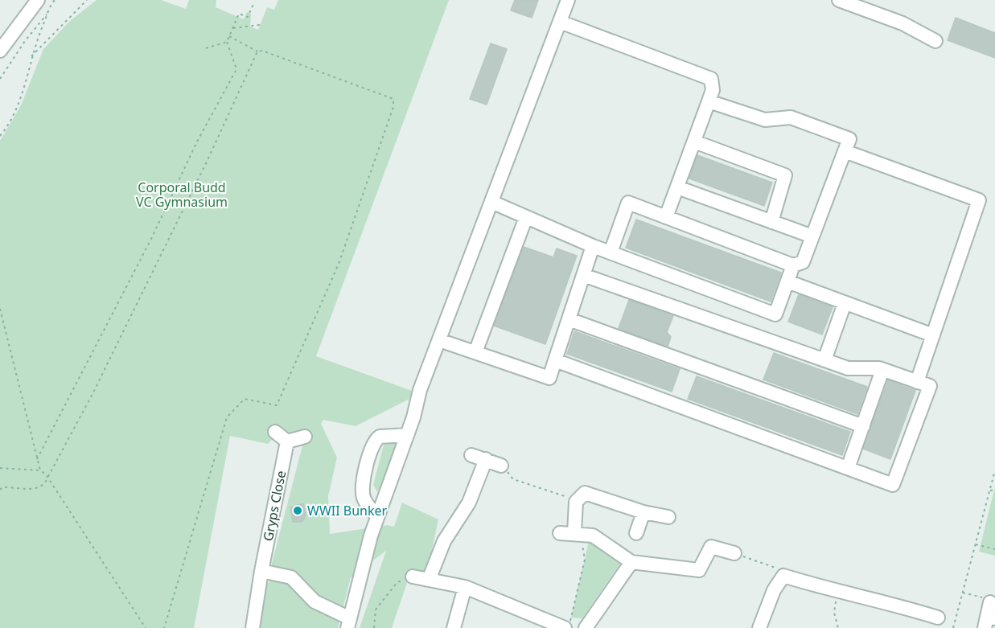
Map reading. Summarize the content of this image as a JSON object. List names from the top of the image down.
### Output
{
  "streets": {
    "street": ["Gryps Close"]
  },
  "parks": ["Corporal Budd VC Gymnasium"],
  "places": ["WWII Bunker"]
}
